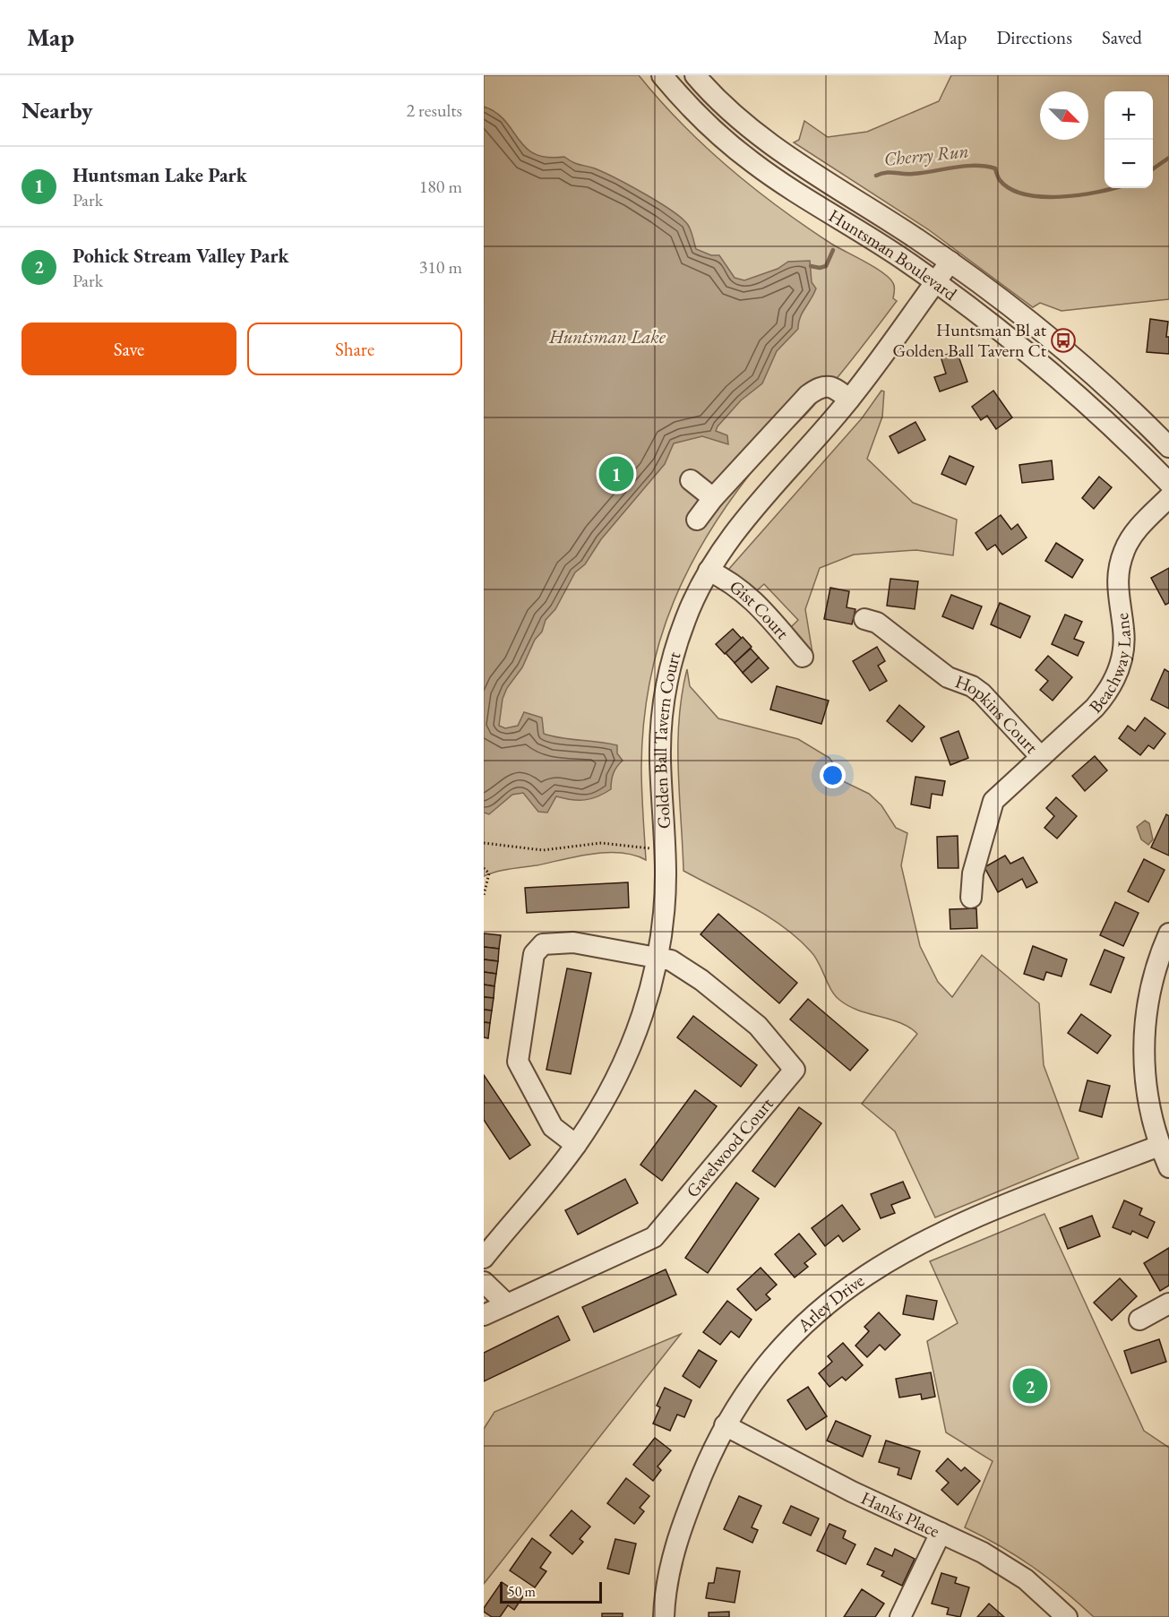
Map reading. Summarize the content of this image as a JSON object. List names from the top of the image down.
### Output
{
  "streets": {
    "street": [
      "Huntsman Boulevard",
      "Gist Court",
      "Beachway Lane",
      "Hopkins Court",
      "Golden Ball Tavern Court",
      "Gavelwood Court",
      "Arley Drive",
      "Hanks Place"
    ]
  },
  "crossings": [
    ["Huntsman Boulevard", "Golden Ball Tavern Court"],
    ["Gist Court", "Golden Ball Tavern Court"],
    ["Beachway Lane", "Hopkins Court"],
    ["Golden Ball Tavern Court", "Gavelwood Court"],
    ["Arley Drive", "Hanks Place"]
  ],
  "water": ["Cherry Run", "Huntsman Lake"],
  "places": {
    "bus stop": ["Huntsman Bl at Golden Ball Tavern Ct"]
  },
  "scale_bar": "50 m",
  "north": "bottom right",
  "page": {
    "header": "Map",
    "nav": ["Map", "Directions", "Saved"],
    "heading": ["Nearby", "2 results"],
    "map_buttons": ["+", "−"],
    "list": [
      {
        "mark": "1",
        "name": "Huntsman Lake Park",
        "note": "Park",
        "value": "180 m"
      },
      {
        "mark": "2",
        "name": "Pohick Stream Valley Park",
        "note": "Park",
        "value": "310 m"
      }
    ],
    "buttons": ["Save", "Share"],
    "pins": ["1", "2"],
    "scale": "50 m"
  }
}
